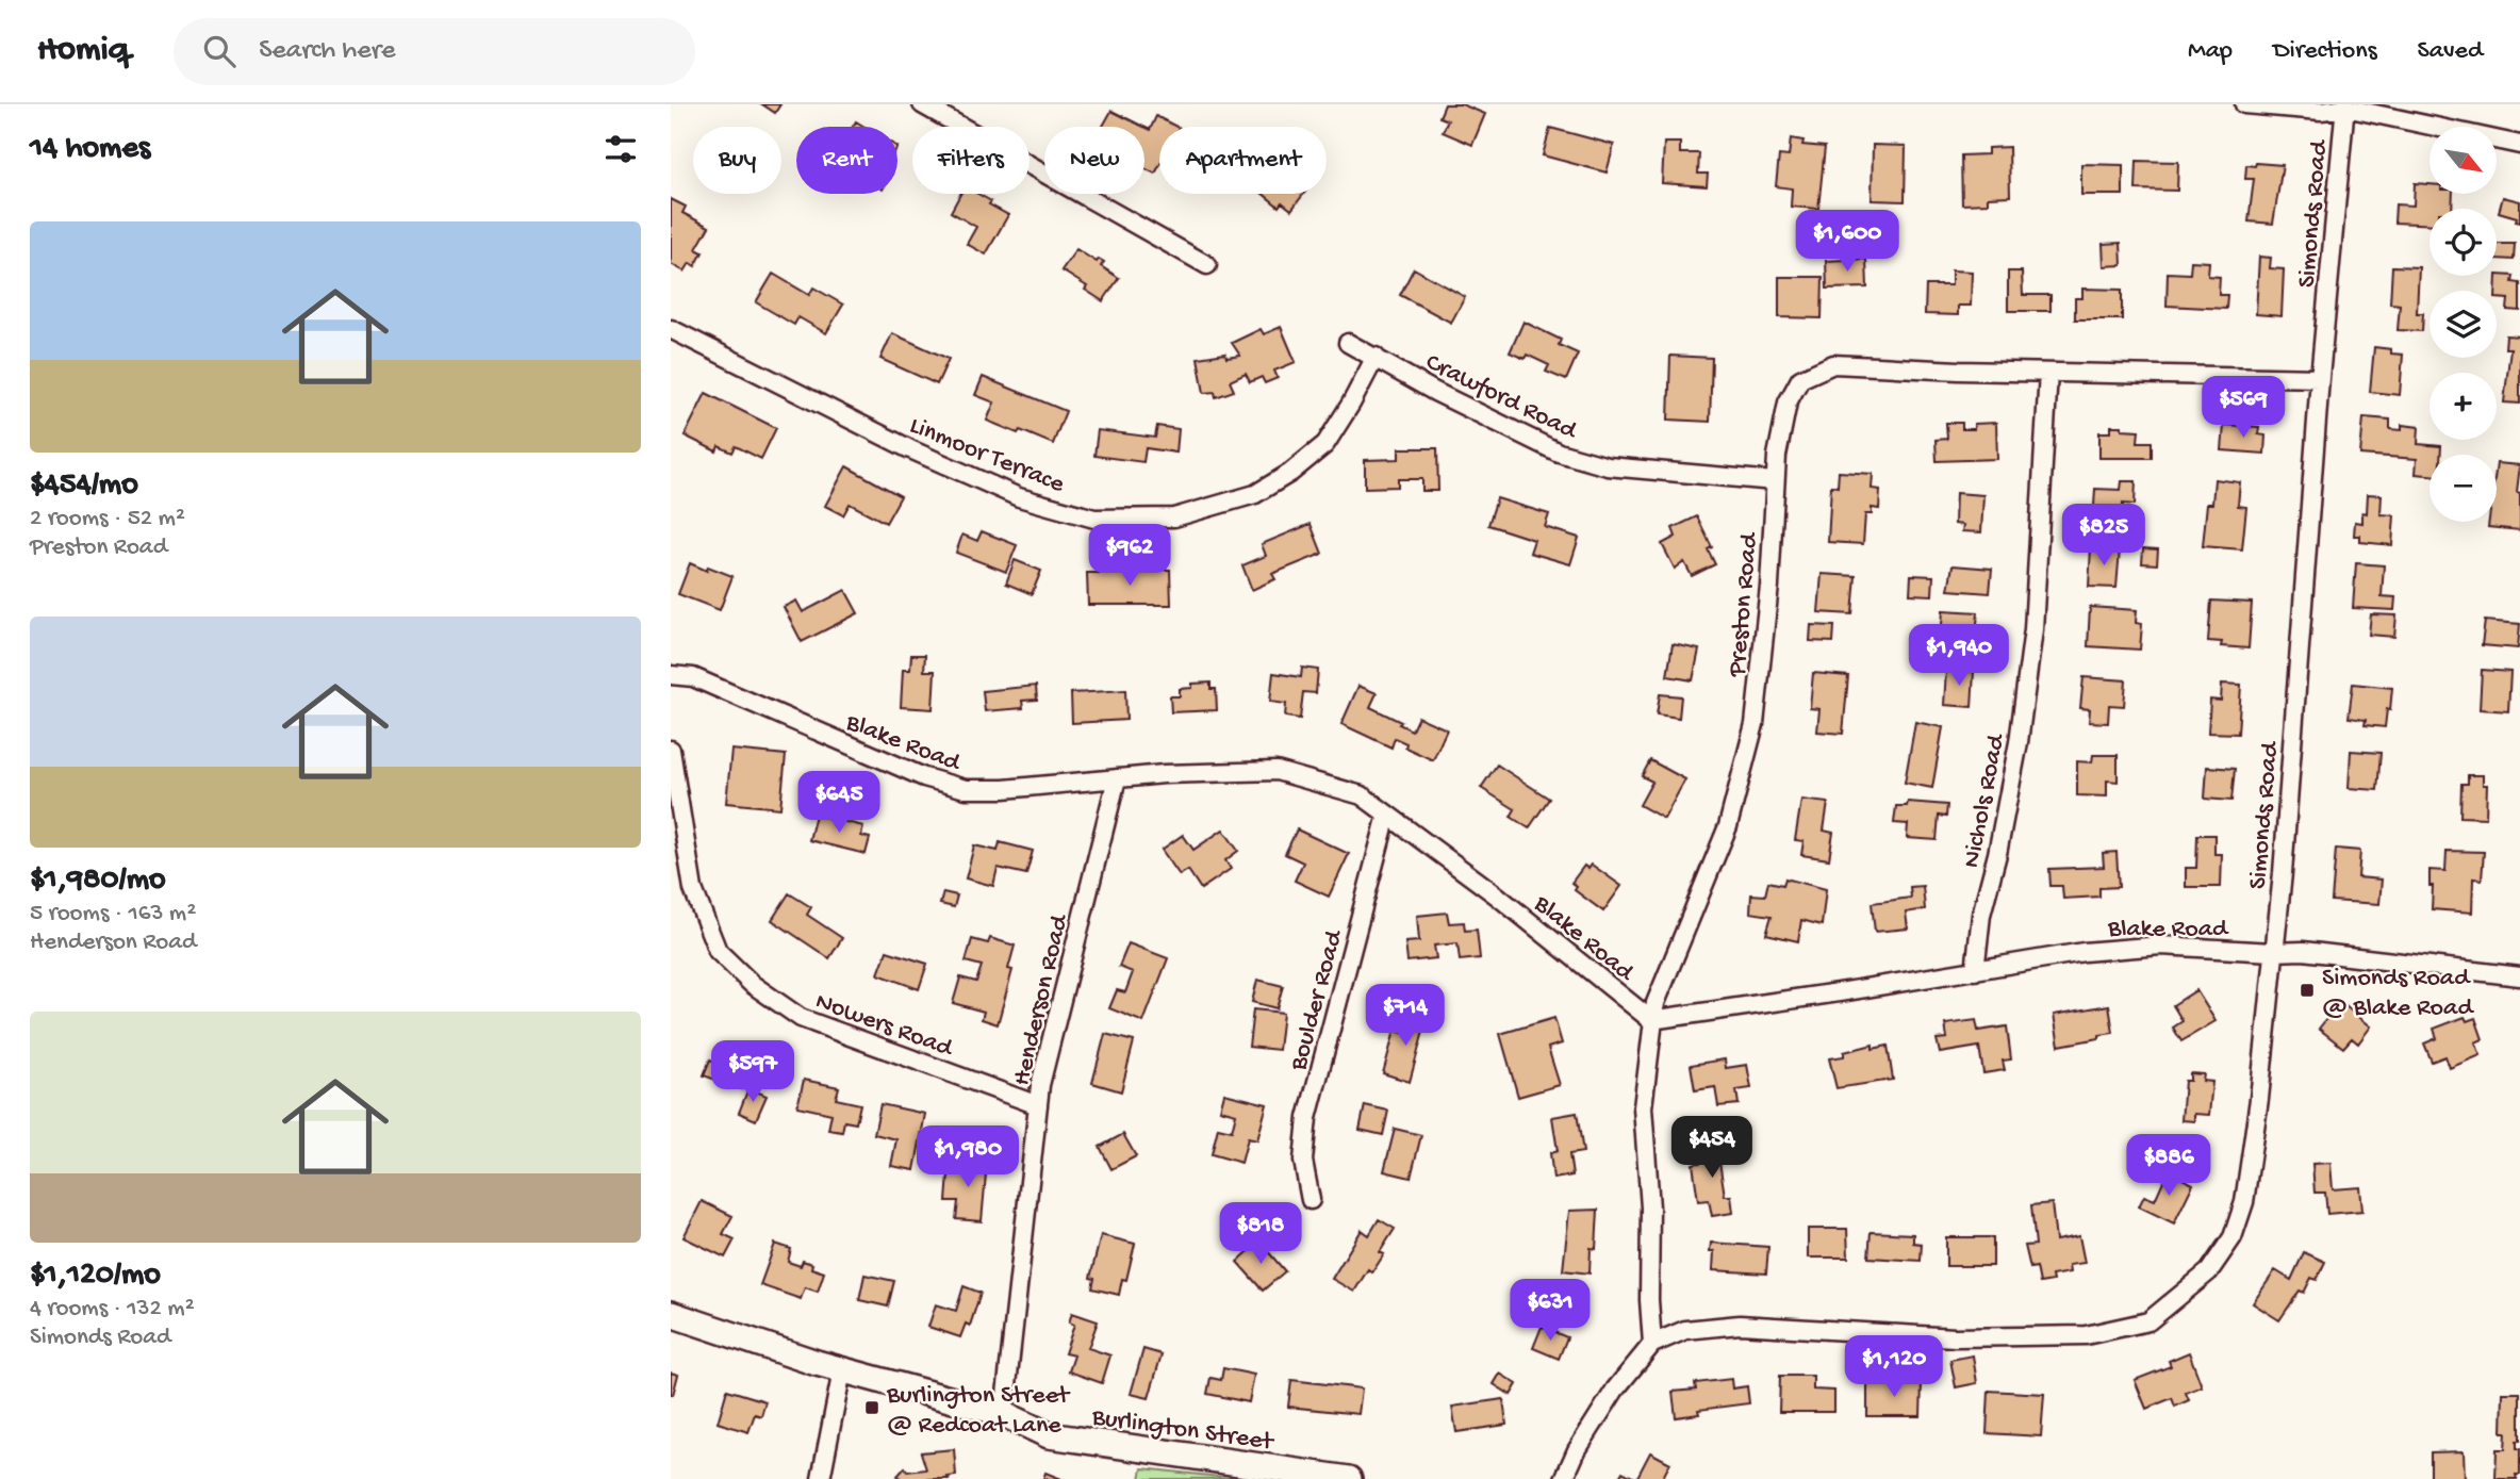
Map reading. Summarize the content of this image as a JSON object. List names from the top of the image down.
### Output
{
  "streets": {
    "main road": ["Burlington Street"],
    "street": [
      "Simonds Road",
      "Crawford Road",
      "Linmoor Terrace",
      "Preston Road",
      "Blake Road",
      "Nichols Road",
      "Henderson Road",
      "Boulder Road",
      "Nowers Road"
    ]
  },
  "crossings": [
    ["Simonds Road", "Preston Road"],
    ["Simonds Road", "Blake Road"],
    ["Crawford Road", "Linmoor Terrace"],
    ["Crawford Road", "Preston Road"],
    ["Preston Road", "Blake Road"],
    ["Preston Road", "Nichols Road"],
    ["Blake Road", "Nichols Road"],
    ["Blake Road", "Henderson Road"],
    ["Blake Road", "Boulder Road"],
    ["Henderson Road", "Nowers Road"],
    ["Henderson Road", "Burlington Street"]
  ],
  "places": {
    "transit": ["Simonds Road @ Blake Road", "Burlington Street @ Redcoat Lane"]
  },
  "north": "bottom right",
  "page": {
    "header": "Homiq",
    "search": "Search here",
    "nav": ["Map", "Directions", "Saved"],
    "heading": "14 homes",
    "map_buttons": ["+", "−"],
    "chip": [
      "Buy",
      "Rent",
      "Filters",
      "New",
      "Apartment"
    ],
    "list": [
      {
        "name": "$454/mo",
        "note": "2 rooms · 52 m² · Preston Road"
      },
      {
        "name": "$1,980/mo",
        "note": "5 rooms · 163 m² · Henderson Road"
      },
      {
        "name": "$1,120/mo",
        "note": "4 rooms · 132 m² · Simonds Road"
      }
    ],
    "price": [
      "$1,600",
      "$569",
      "$825",
      "$962",
      "$1,940",
      "$645",
      "$714",
      "$597",
      "$454",
      "$1,980",
      "$886",
      "$818",
      "$631",
      "$1,120"
    ]
  }
}
